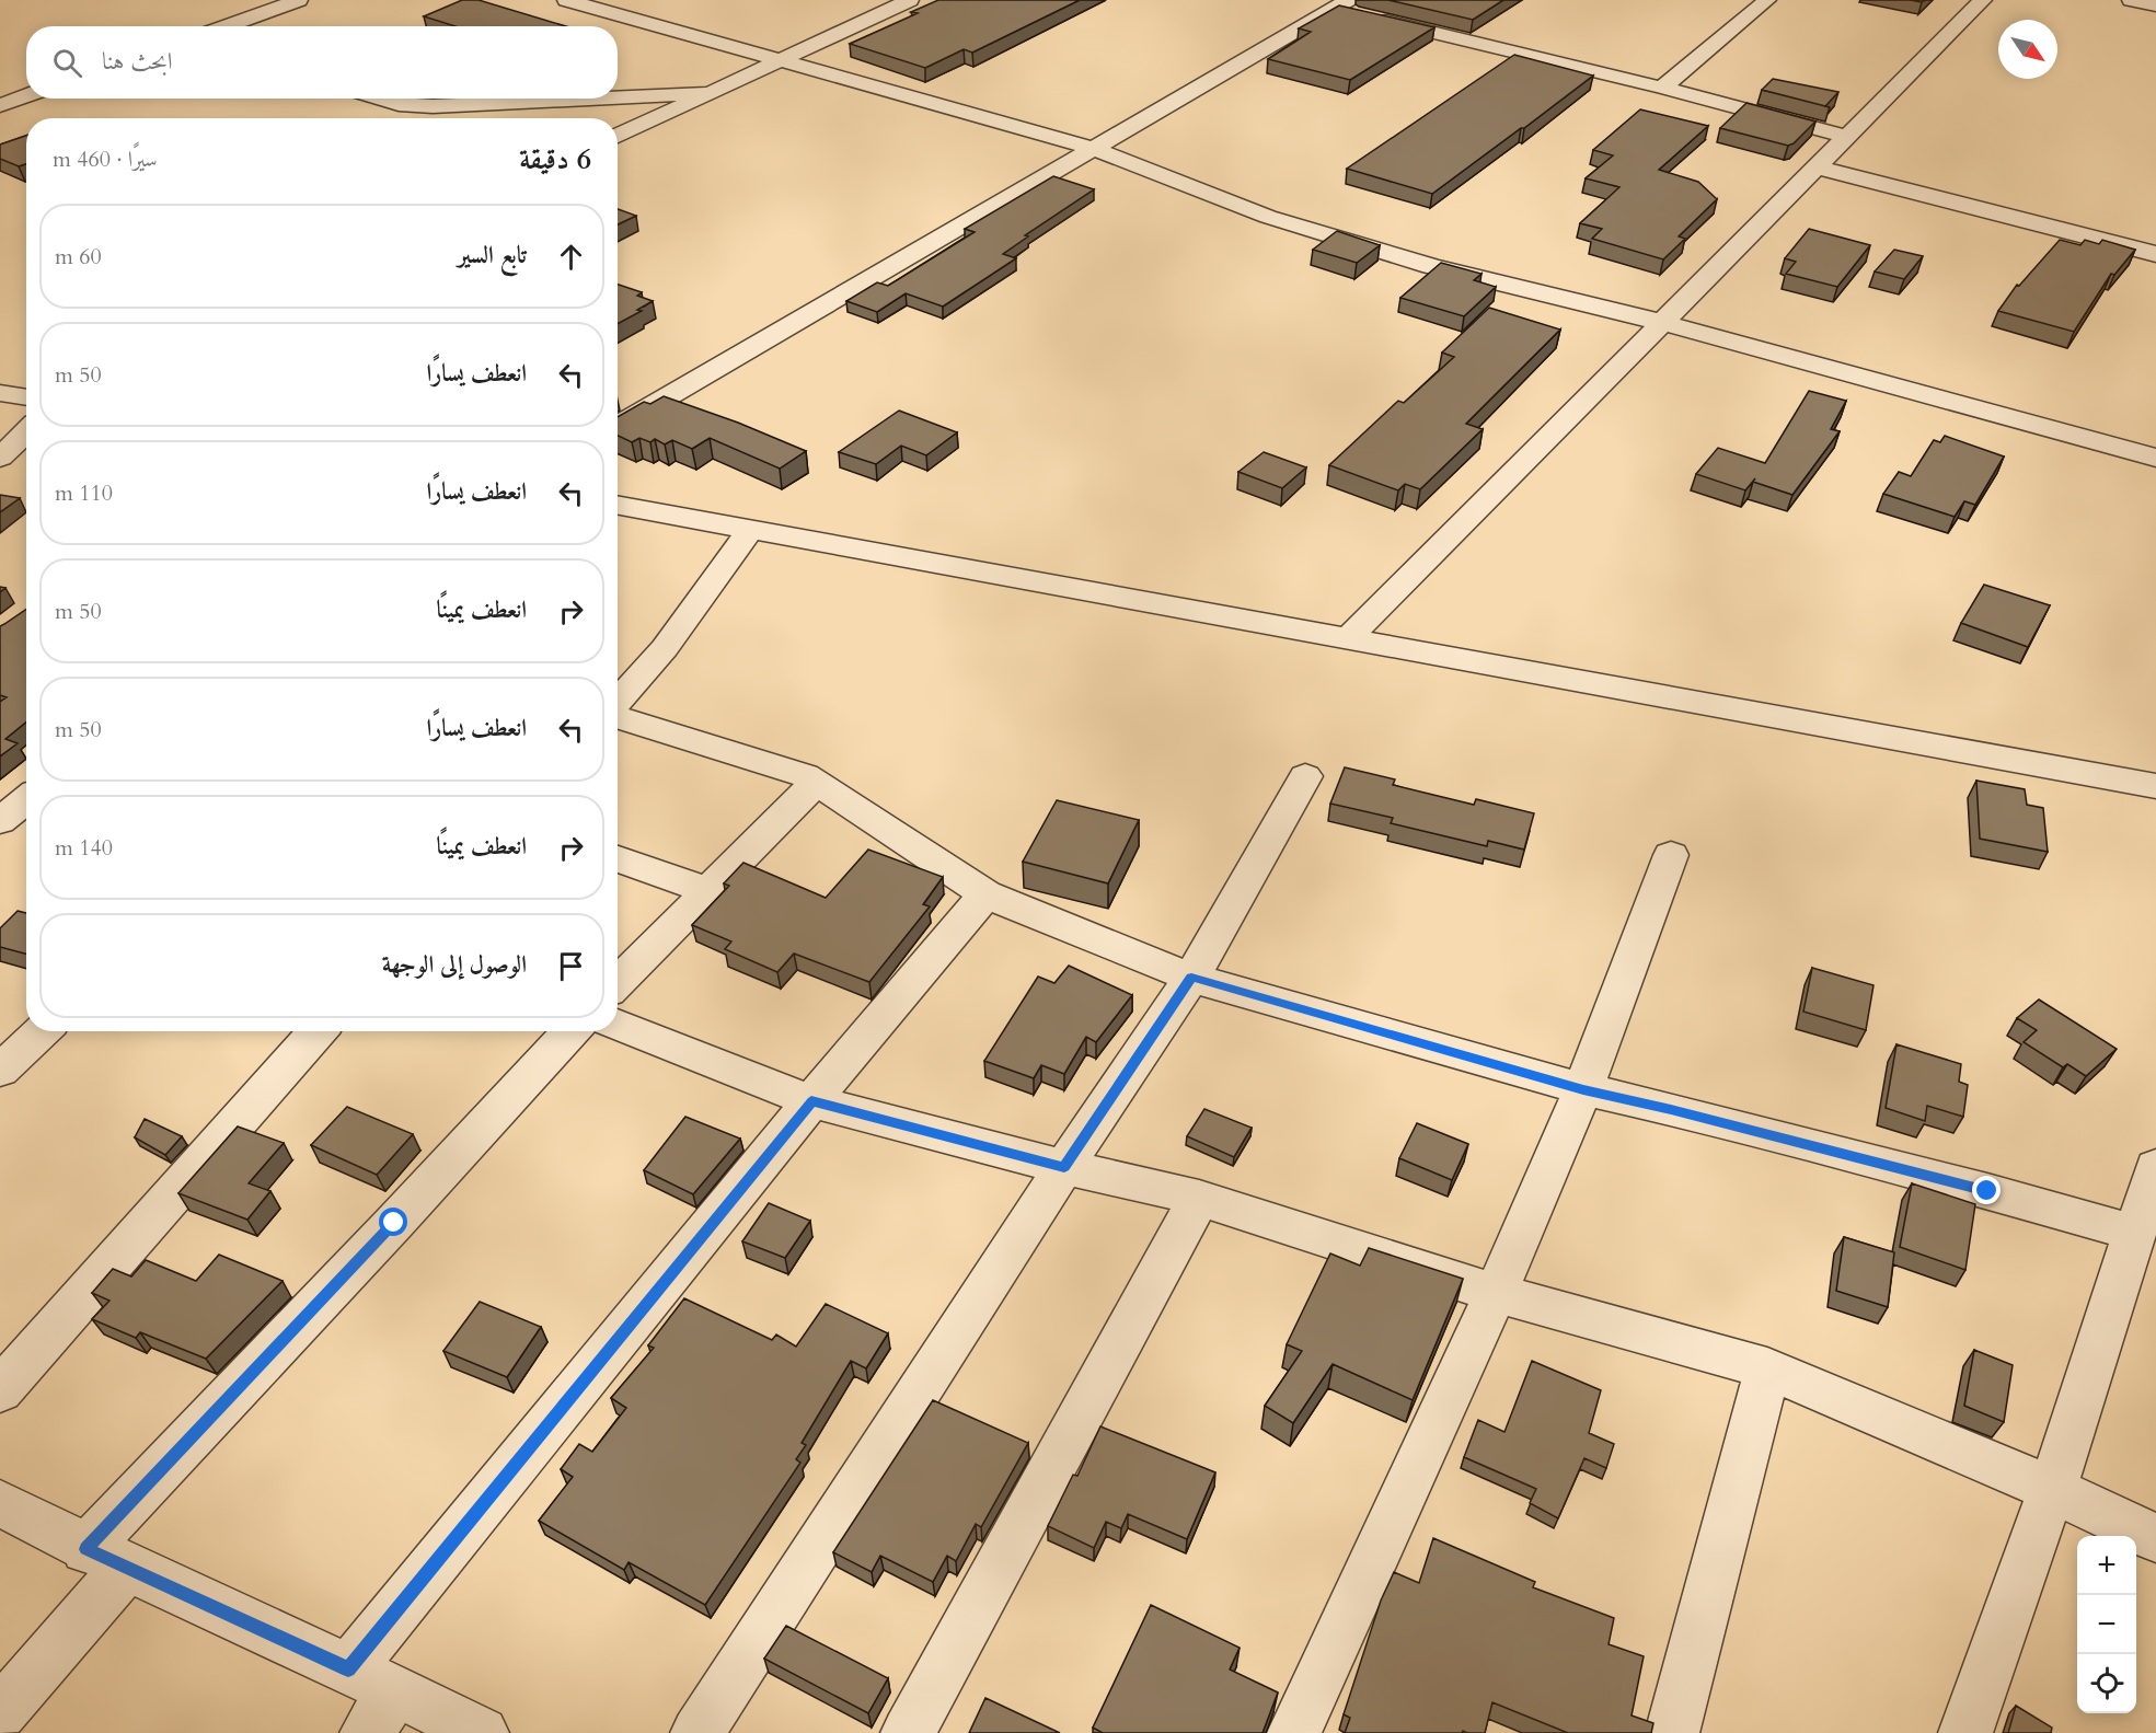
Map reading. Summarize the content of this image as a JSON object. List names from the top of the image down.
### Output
{
  "north": "bottom right",
  "page": {
    "search": "ابحث هنا",
    "heading": ["6 دقيقة", "سيرًا · 460 m"],
    "list": [
      ["تابع السير", "60 m"],
      ["انعطف يسارًا", "50 m"],
      ["انعطف يسارًا", "110 m"],
      ["انعطف يمينًا", "50 m"],
      ["انعطف يسارًا", "50 m"],
      ["انعطف يمينًا", "140 m"],
      "الوصول إلى الوجهة"
    ],
    "map_buttons": ["+", "−"]
  }
}
